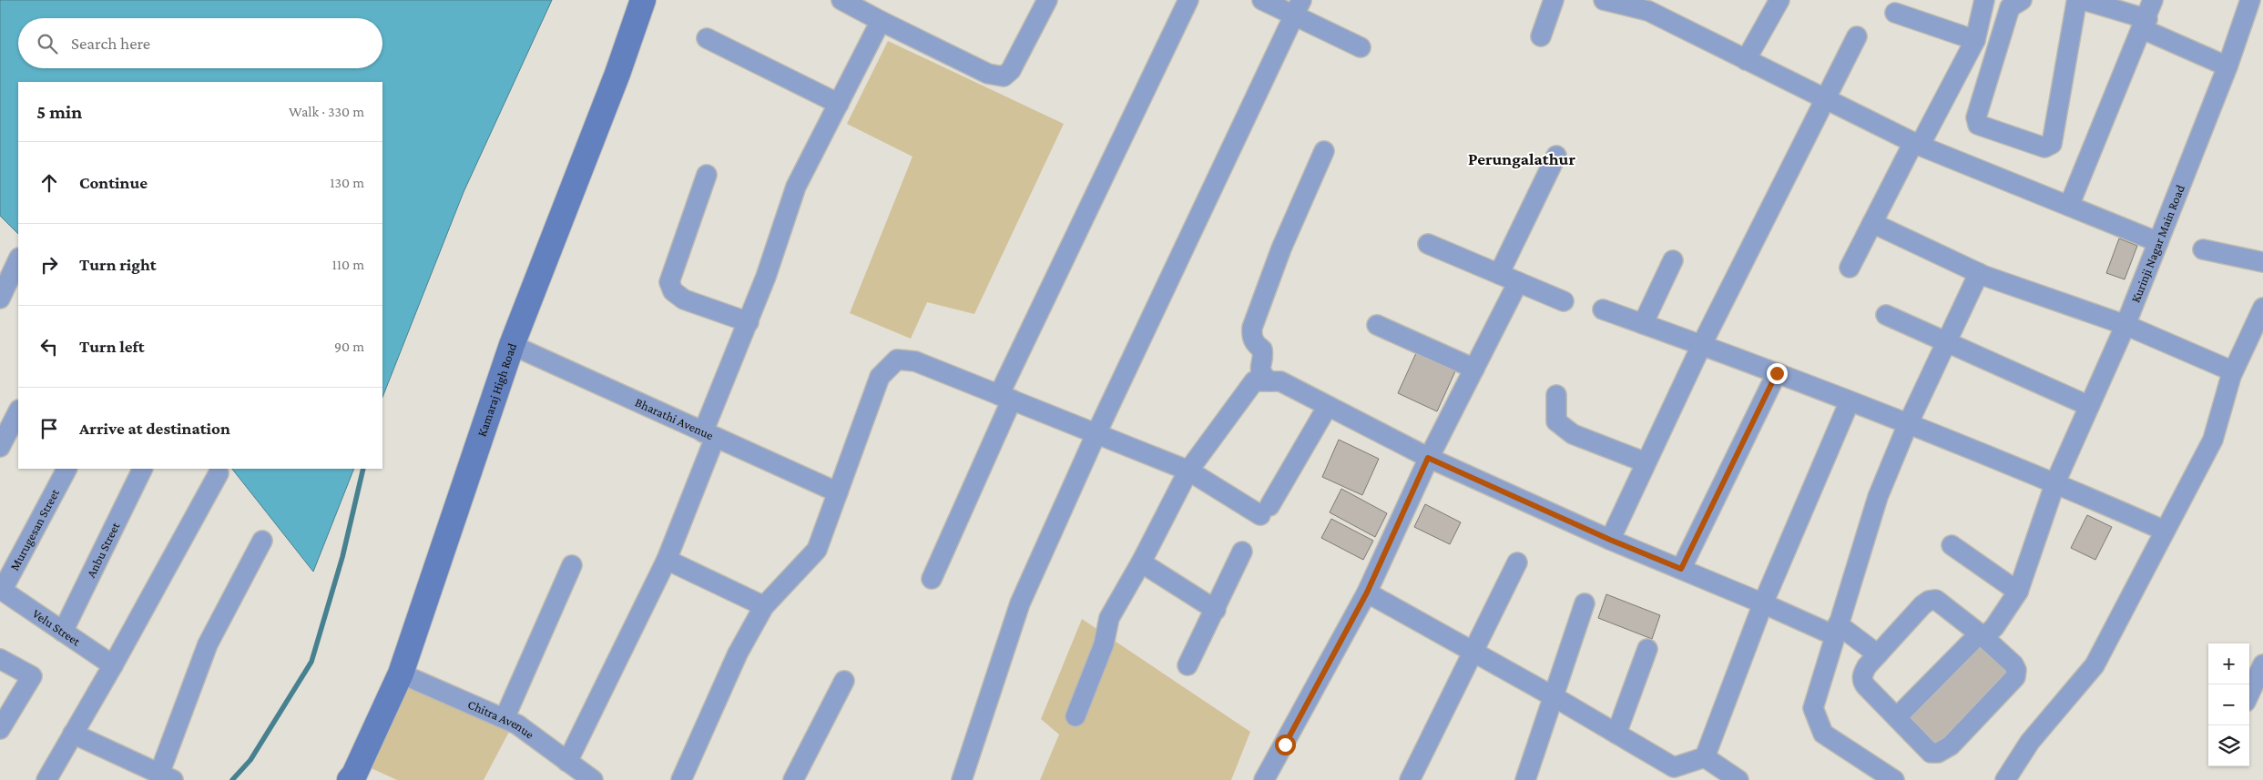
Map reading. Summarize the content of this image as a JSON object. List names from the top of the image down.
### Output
{
  "streets": {
    "street": [
      "Kurinji Nagar Main Road",
      "Kamaraj High Road",
      "Bharathi Avenue",
      "Murugesan Street",
      "Anbu Street",
      "Velu Street",
      "Chitra Avenue"
    ]
  },
  "crossings": [
    ["Kamaraj High Road", "Bharathi Avenue"],
    ["Kamaraj High Road", "Chitra Avenue"],
    ["Murugesan Street", "Velu Street"],
    ["Anbu Street", "Velu Street"]
  ],
  "districts": ["Perungalathur"],
  "page": {
    "search": "Search here",
    "heading": ["5 min", "Walk · 330 m"],
    "list": [
      ["Continue", "130 m"],
      ["Turn right", "110 m"],
      ["Turn left", "90 m"],
      "Arrive at destination"
    ],
    "map_buttons": ["+", "−"]
  }
}
